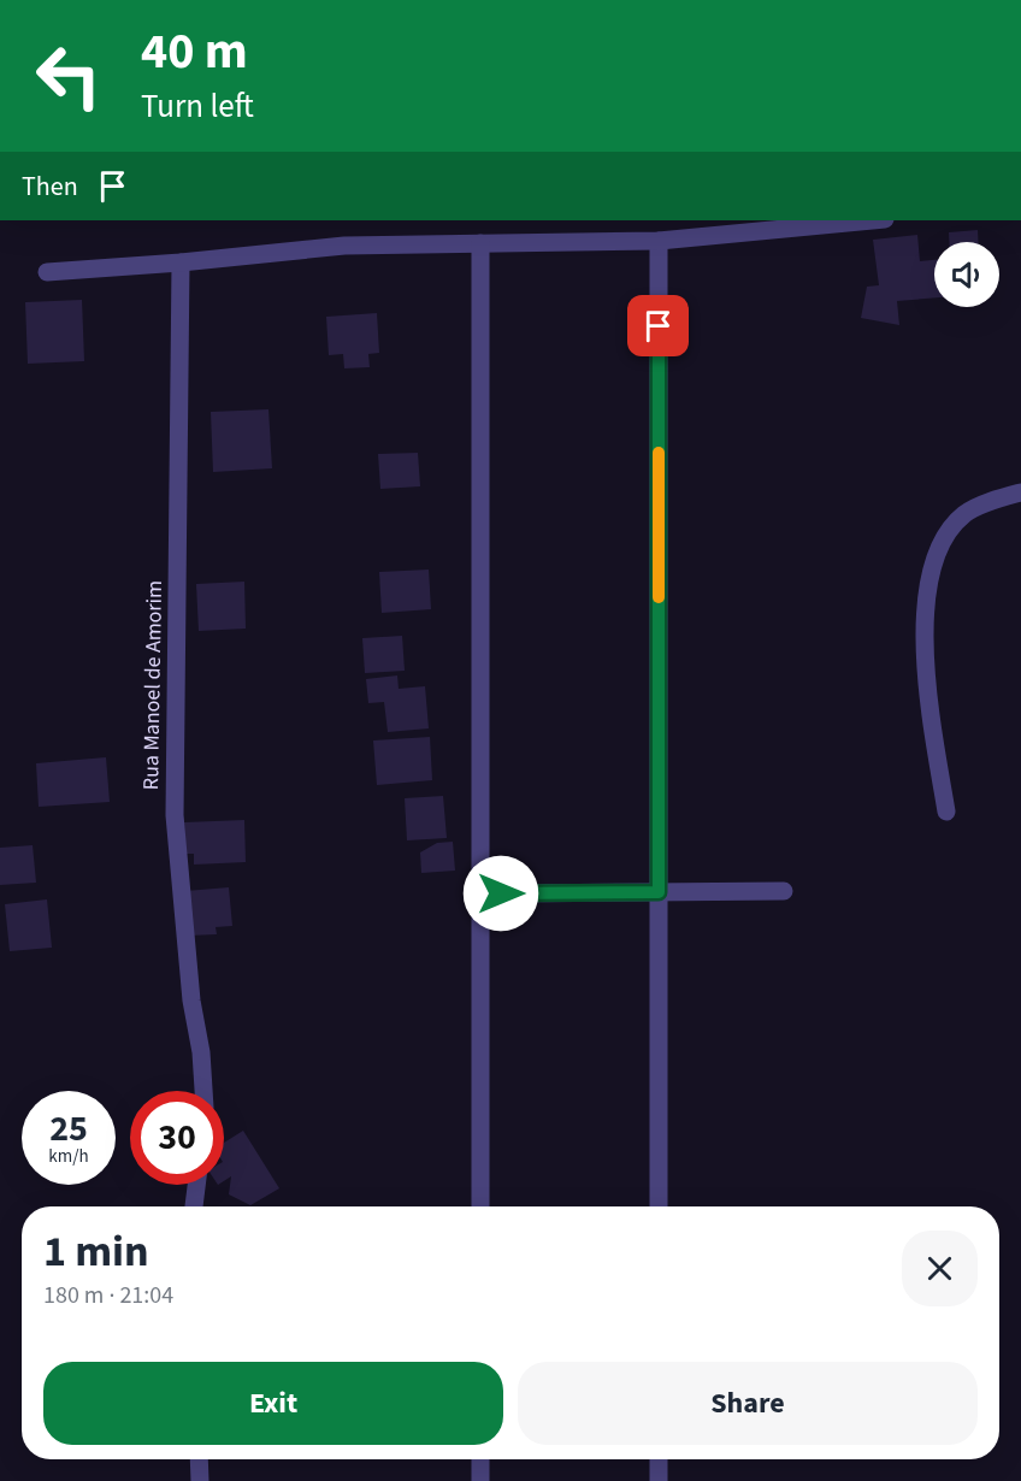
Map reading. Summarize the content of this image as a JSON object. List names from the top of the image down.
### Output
{
  "streets": {
    "street": ["Rua Manoel de Amorim"]
  },
  "page": {
    "turn": ["40 m", "Turn left"],
    "then": "Then",
    "speed": "25 km/h",
    "limit": "30",
    "heading": ["1 min", "180 m · 21:04"],
    "buttons": ["Exit", "Share"]
  }
}
